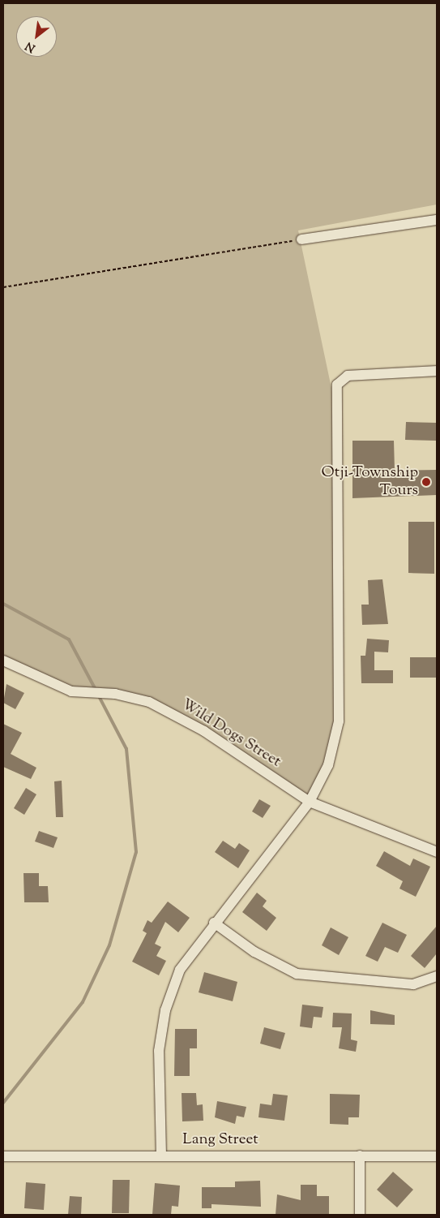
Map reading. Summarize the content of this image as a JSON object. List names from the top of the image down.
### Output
{
  "streets": {
    "street": ["Wild Dogs Street", "Lang Street"]
  },
  "places": ["Otji-Township Tours"],
  "north": "bottom left"
}
